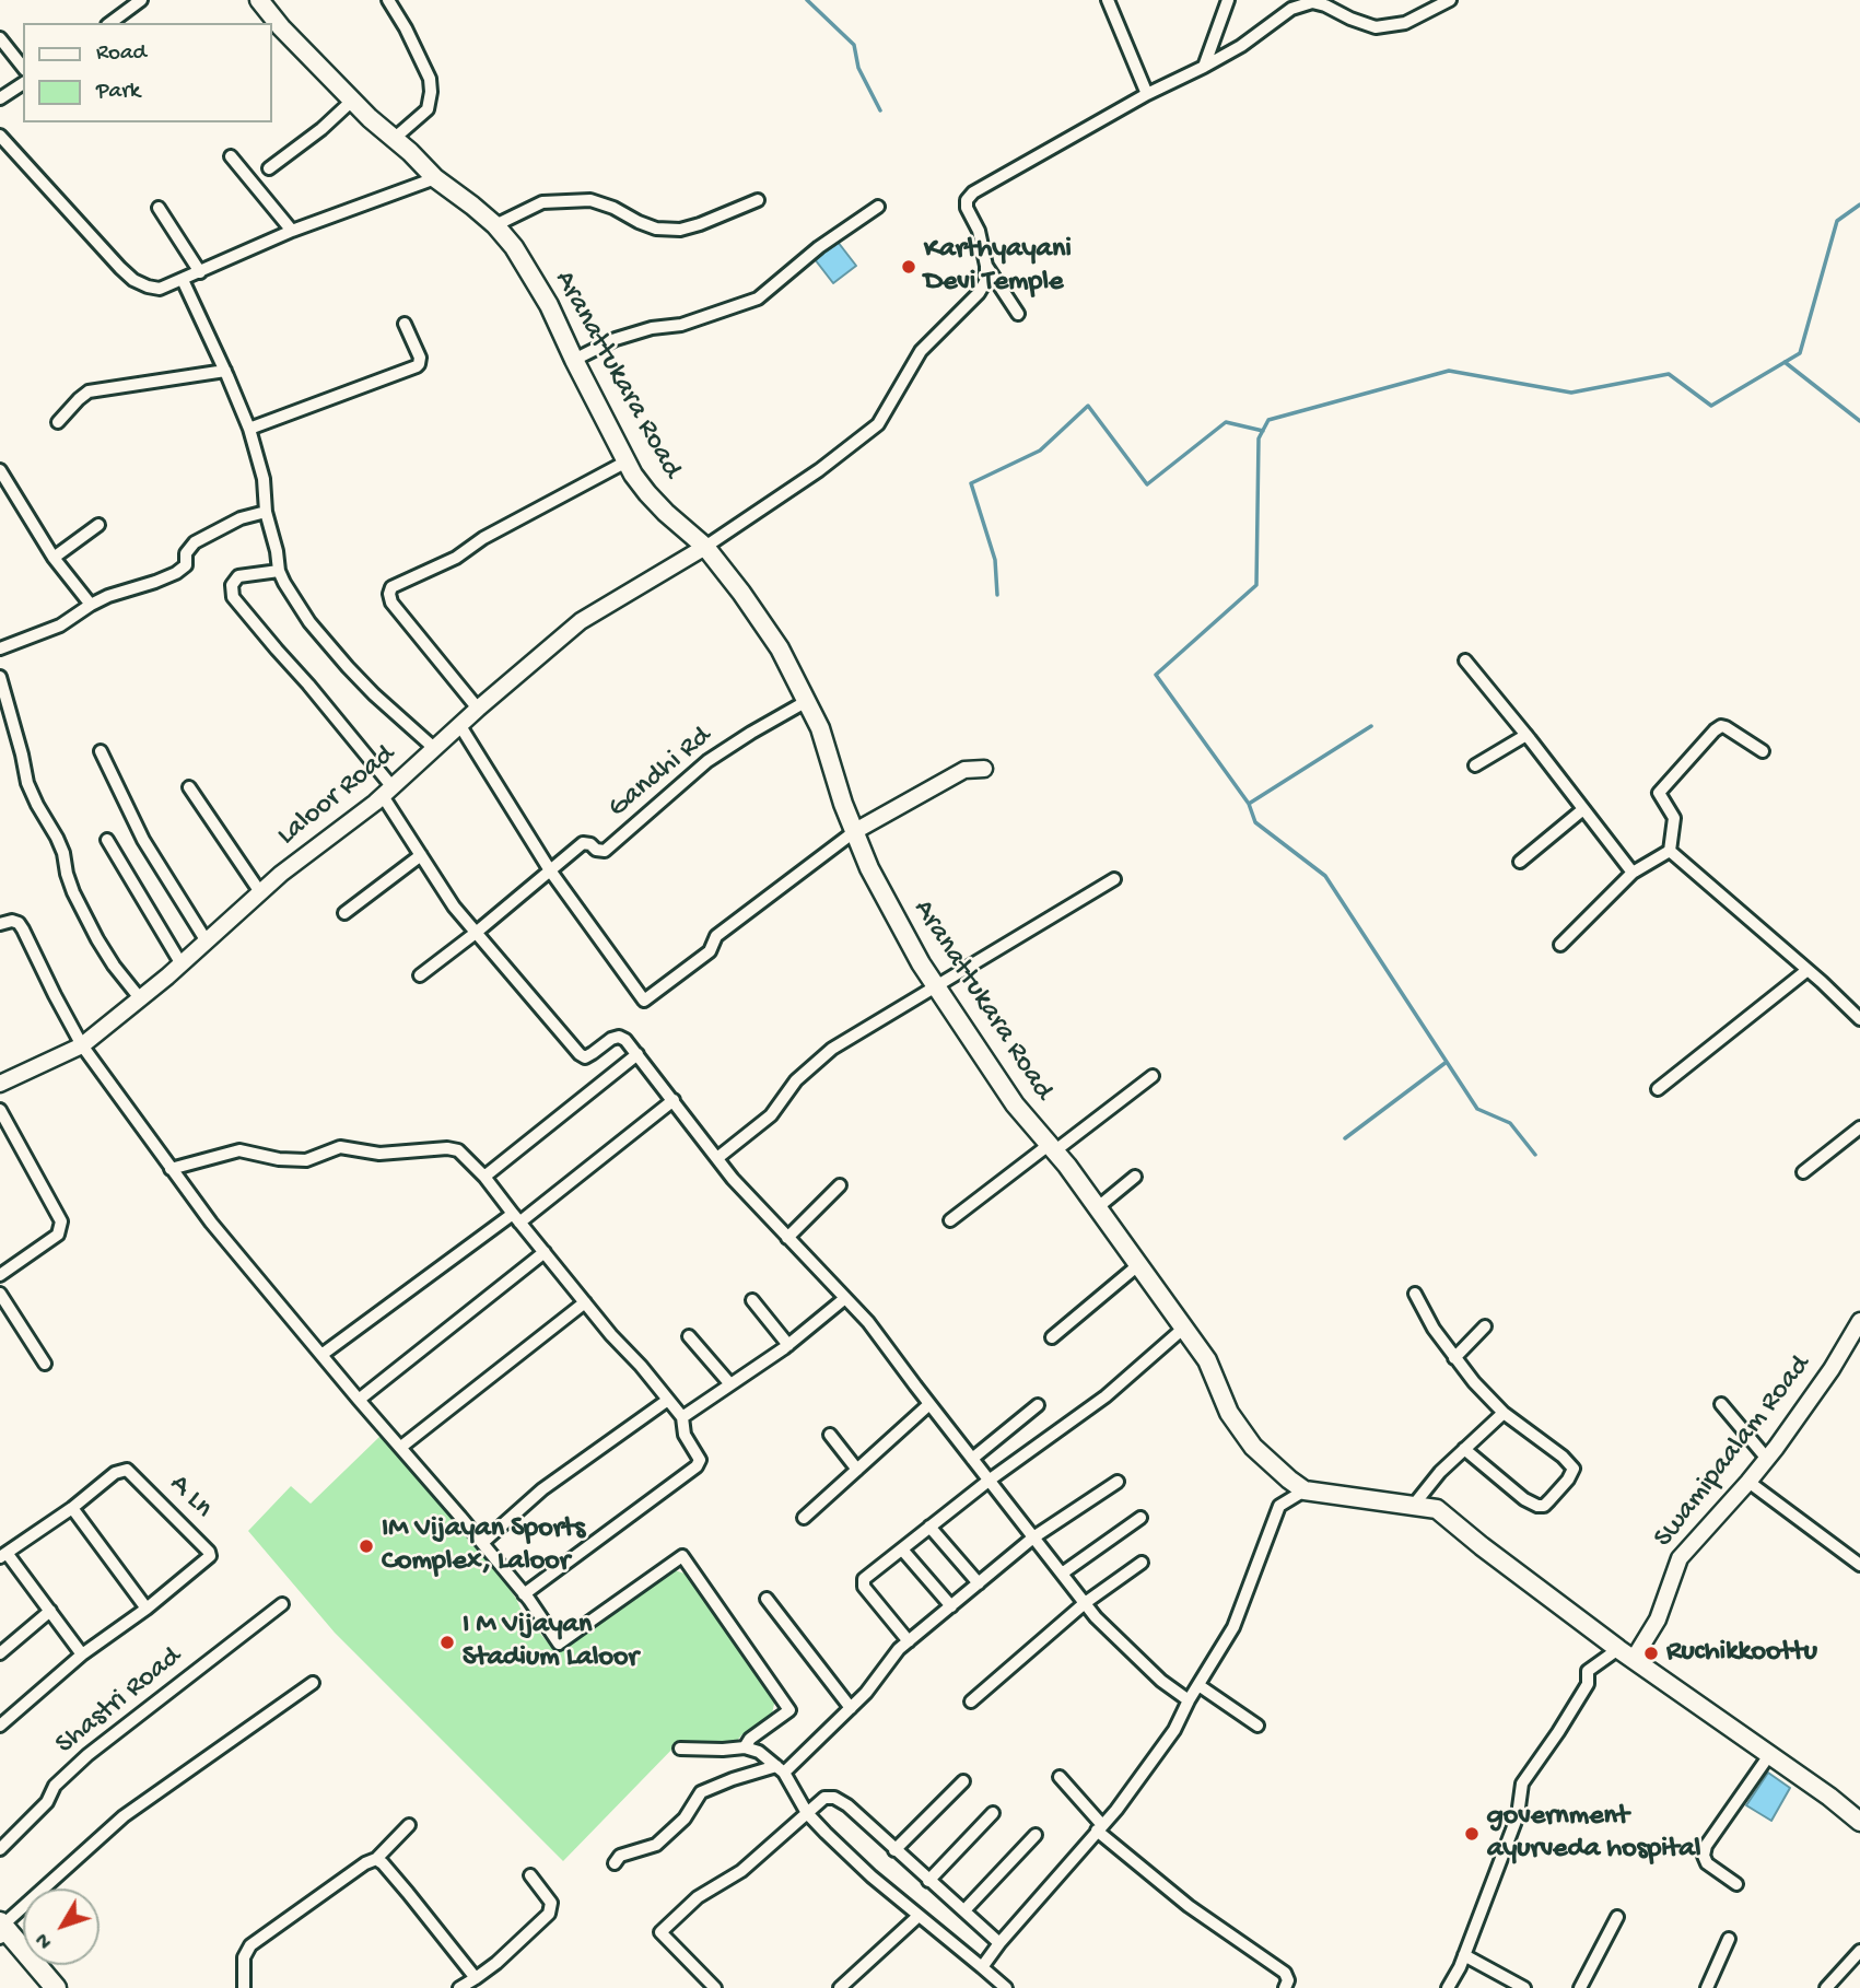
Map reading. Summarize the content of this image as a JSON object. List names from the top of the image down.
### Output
{
  "streets": {
    "main road": ["Aranattukara Road"],
    "street": [
      "Gandhi Rd",
      "Laloor Road",
      "Swamipaalam Road",
      "A Ln",
      "Shastri Road"
    ]
  },
  "crossings": [
    ["Aranattukara Road", "Gandhi Rd"],
    ["Aranattukara Road", "Laloor Road"]
  ],
  "places": [
    "Karthyayani Devi Temple",
    "IM Vijayan Sports Complex, Laloor",
    "I M Vijayan Stadium Laloor",
    "Ruchikkoottu",
    "government ayurveda hospital"
  ],
  "legend": ["Road", "Park"],
  "north": "bottom left"
}
